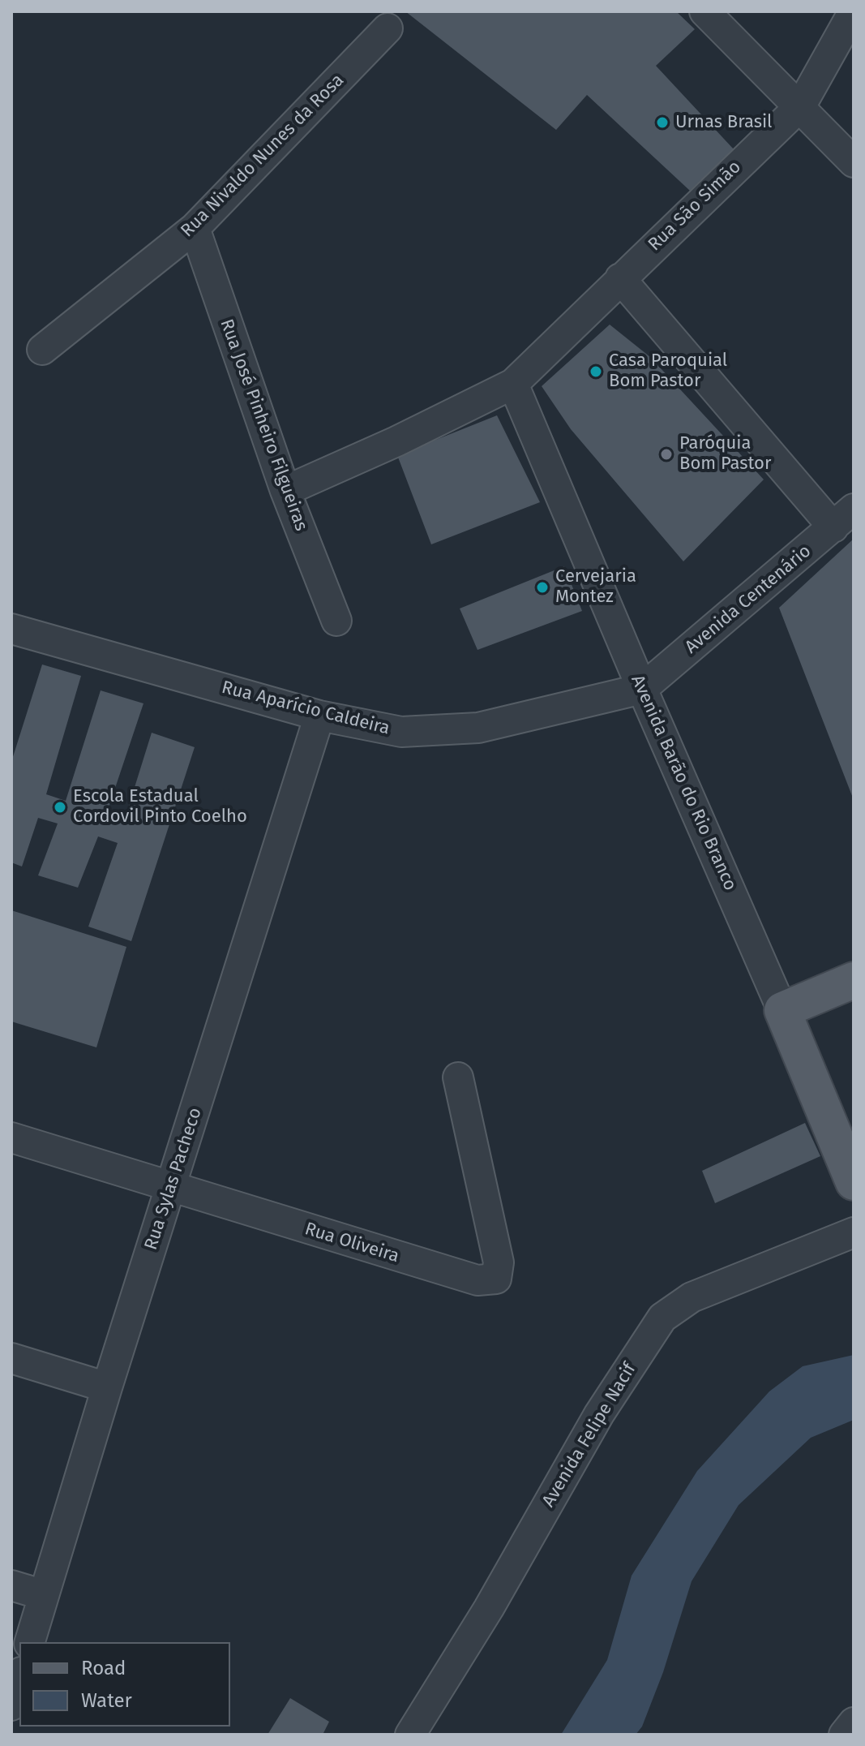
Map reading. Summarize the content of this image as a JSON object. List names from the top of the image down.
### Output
{
  "streets": {
    "main road": ["Avenida Barão do Rio Branco"],
    "street": [
      "Rua Nivaldo Nunes da Rosa",
      "Rua São Simão",
      "Rua José Pinheiro Filgueiras",
      "Avenida Centenário",
      "Rua Aparício Caldeira",
      "Rua Sylas Pacheco",
      "Rua Oliveira",
      "Avenida Felipe Nacif"
    ]
  },
  "crossings": [
    ["Rua Nivaldo Nunes da Rosa", "Rua José Pinheiro Filgueiras"],
    ["Rua São Simão", "Rua José Pinheiro Filgueiras"],
    ["Rua São Simão", "Avenida Barão do Rio Branco"],
    ["Avenida Centenário", "Rua Aparício Caldeira"],
    ["Avenida Centenário", "Avenida Barão do Rio Branco"],
    ["Rua Aparício Caldeira", "Avenida Barão do Rio Branco"],
    ["Rua Aparício Caldeira", "Rua Sylas Pacheco"],
    ["Rua Sylas Pacheco", "Rua Oliveira"]
  ],
  "places": [
    "Urnas Brasil",
    "Casa Paroquial Bom Pastor",
    "Paróquia Bom Pastor",
    "Cervejaria Montez",
    "Escola Estadual Cordovil Pinto Coelho"
  ],
  "legend": ["Road", "Water"]
}
